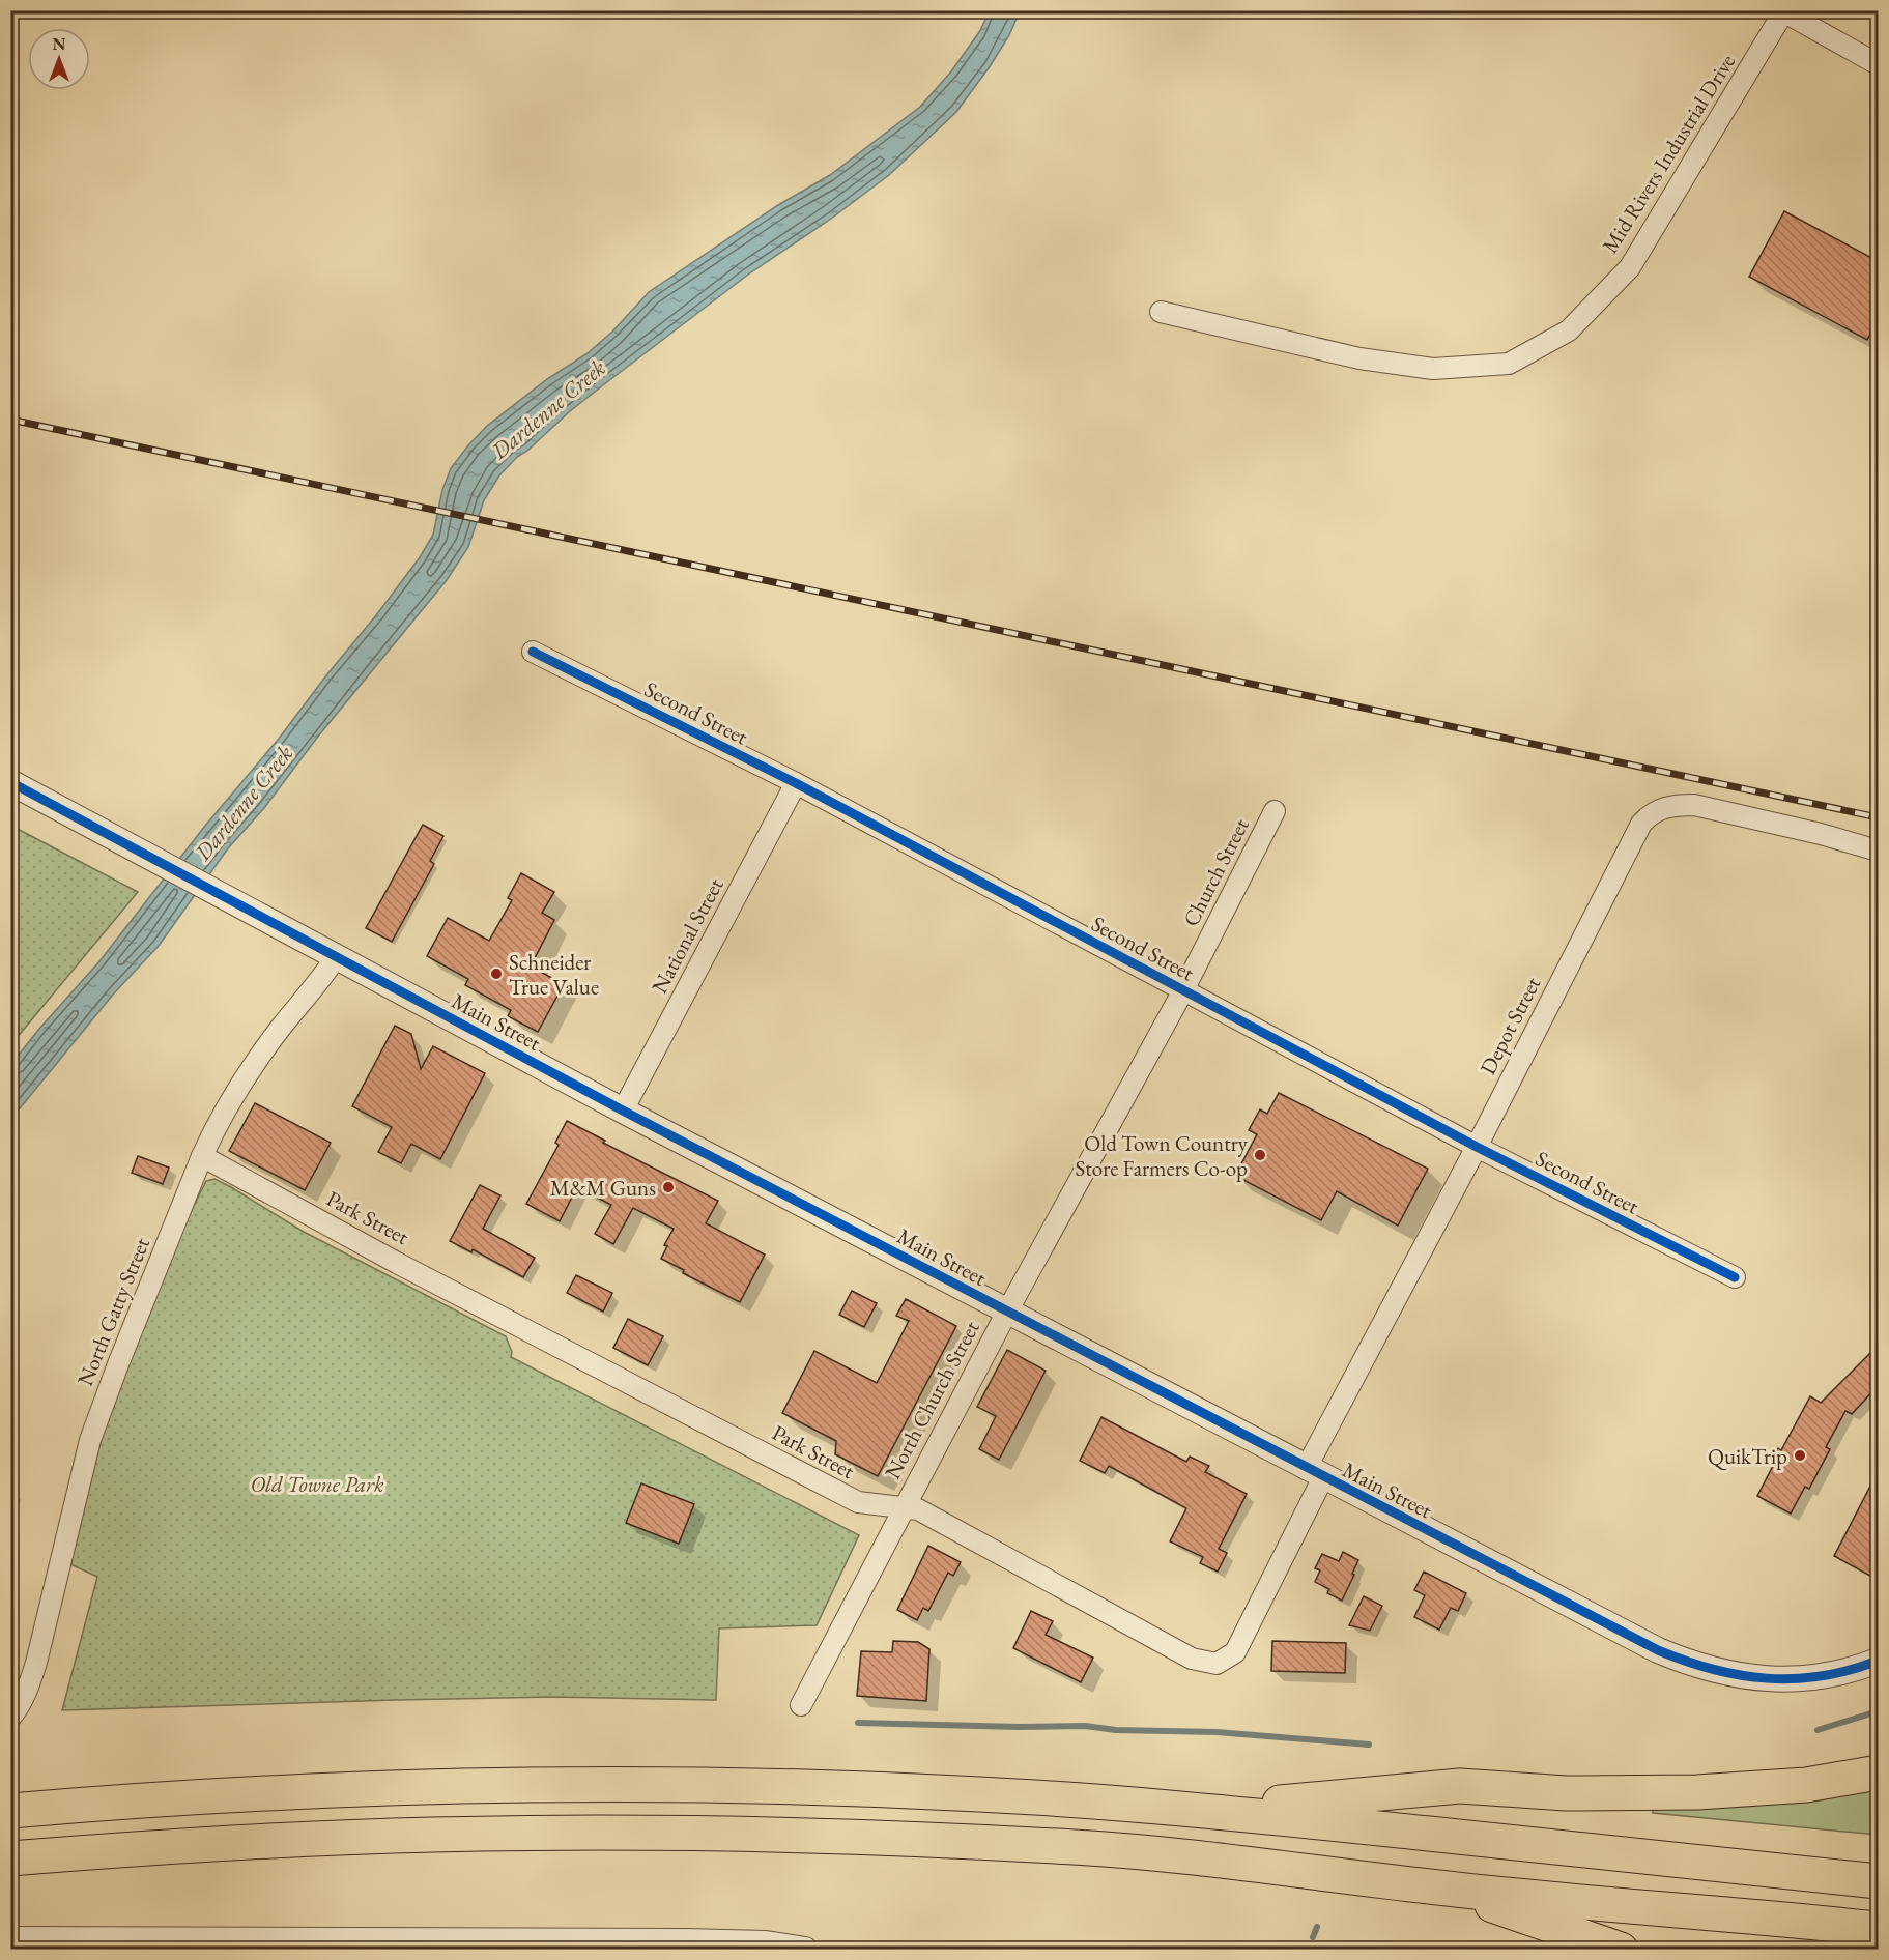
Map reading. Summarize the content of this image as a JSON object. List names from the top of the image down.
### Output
{
  "streets": {
    "street": [
      "Mid Rivers Industrial Drive",
      "Second Street",
      "Church Street",
      "National Street",
      "Main Street",
      "Depot Street",
      "Park Street",
      "North Gatty Street",
      "North Church Street"
    ]
  },
  "crossings": [
    ["Second Street", "Church Street"],
    ["Second Street", "National Street"],
    ["Second Street", "Depot Street"],
    ["Second Street", "North Church Street"],
    ["Church Street", "North Church Street"],
    ["National Street", "Main Street"],
    ["Main Street", "Depot Street"],
    ["Main Street", "Park Street"],
    ["Main Street", "North Gatty Street"],
    ["Main Street", "North Church Street"],
    ["Depot Street", "Park Street"],
    ["Park Street", "North Gatty Street"],
    ["Park Street", "North Church Street"]
  ],
  "water": ["Dardenne Creek"],
  "parks": ["Old Towne Park"],
  "places": [
    "Schneider True Value",
    "Old Town Country Store Farmers Co-op",
    "M&M Guns",
    "QuikTrip"
  ],
  "north": "top"
}
